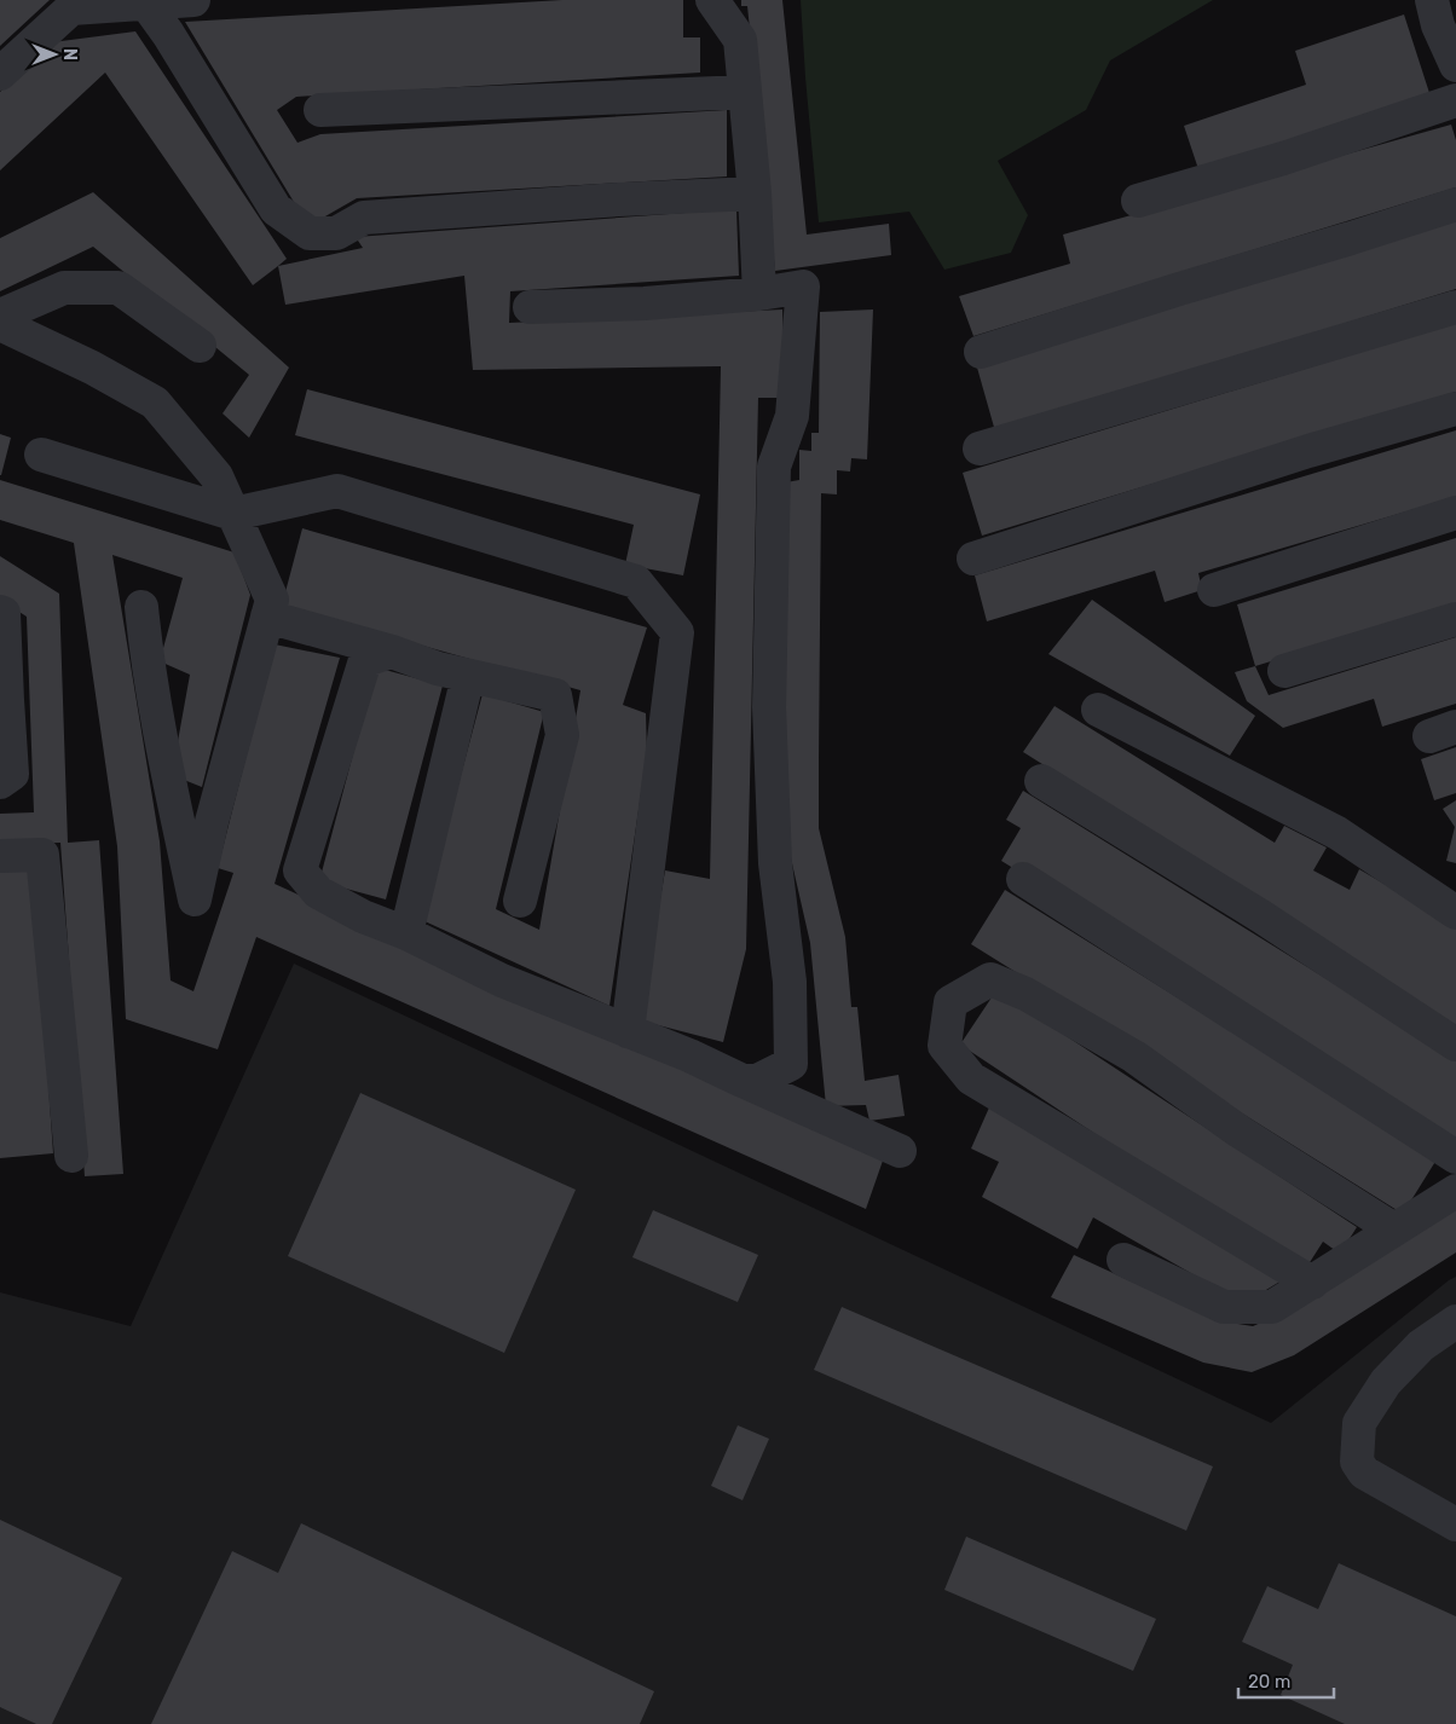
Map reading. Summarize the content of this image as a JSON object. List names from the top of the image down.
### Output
{
  "scale_bar": "20 m",
  "north": "right"
}
